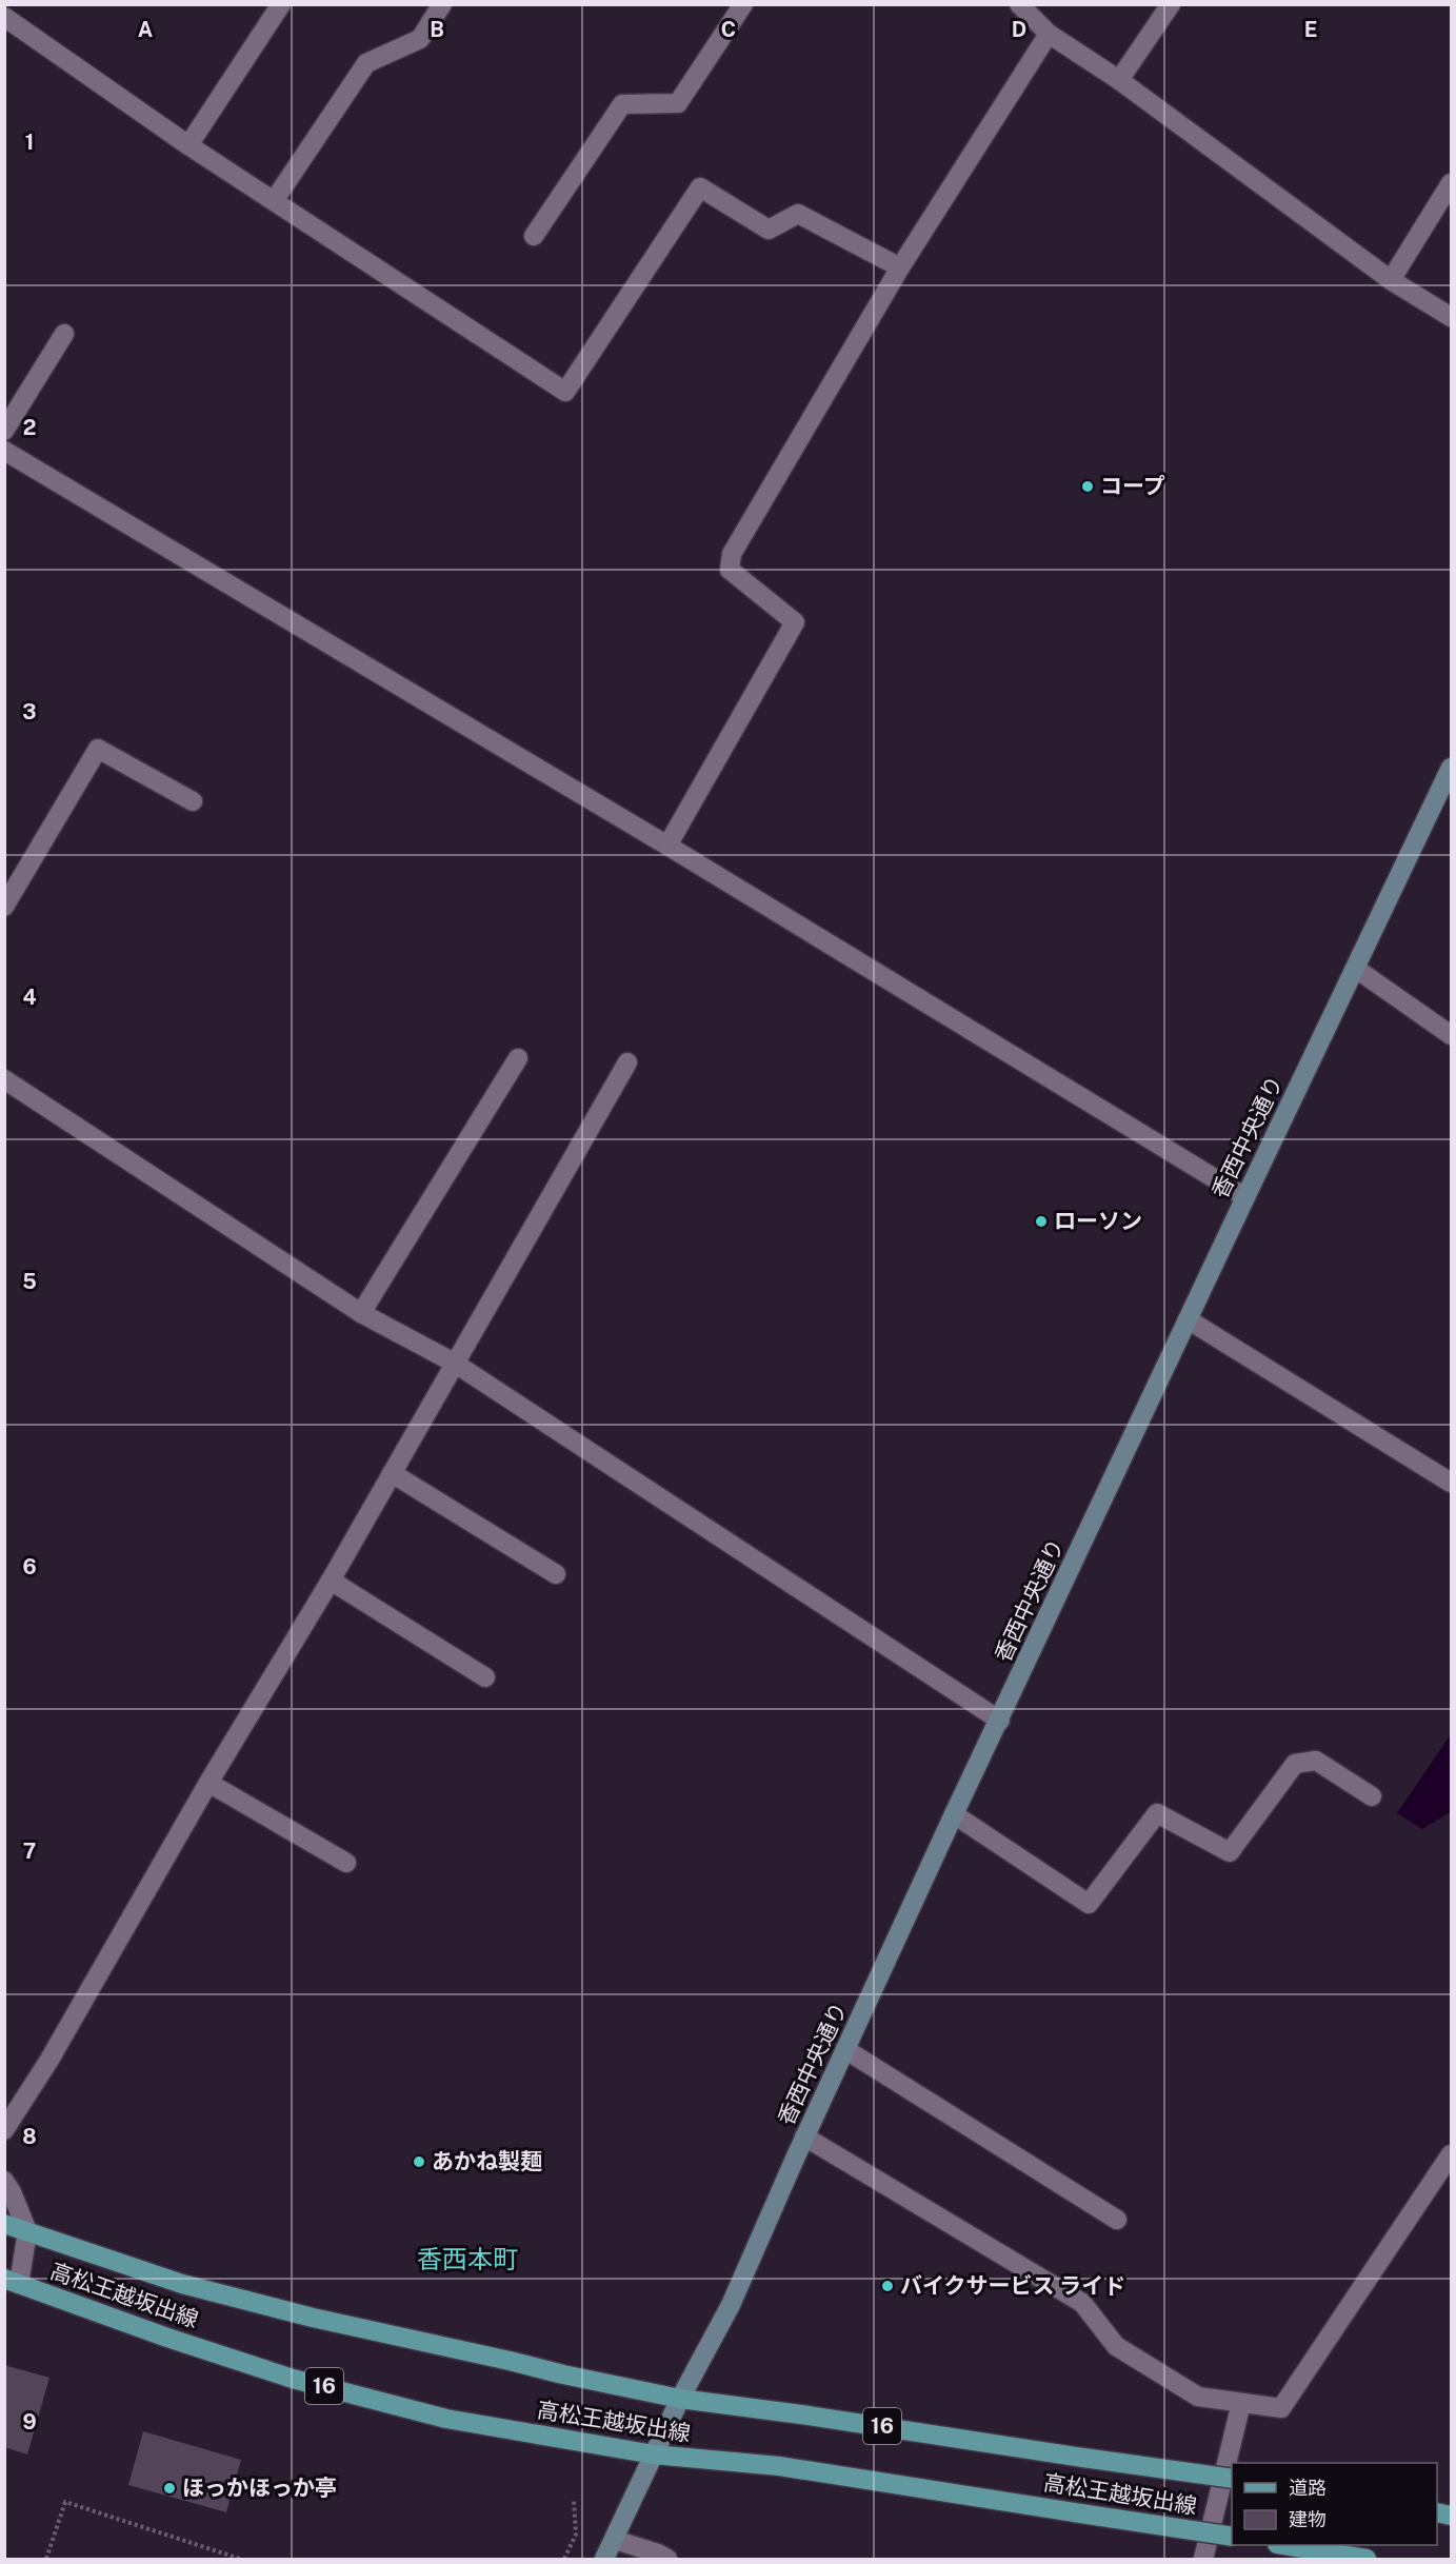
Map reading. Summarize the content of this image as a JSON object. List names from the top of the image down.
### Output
{
  "streets": {
    "main road": ["高松王越坂出線", "16"],
    "street": ["香西中央通り"]
  },
  "crossings": [
    ["香西中央通り", "高松王越坂出線"]
  ],
  "districts": ["香西本町"],
  "places": [
    "コープ",
    "ローソン",
    "あかね製麺",
    "バイクサービス ライド",
    "ほっかほっか亭"
  ],
  "legend": ["道路", "建物"],
  "grid": {
    "columns": [
      "A",
      "B",
      "C",
      "D",
      "E"
    ],
    "rows": [
      "1",
      "2",
      "3",
      "4",
      "5",
      "6",
      "7",
      "8",
      "9"
    ]
  }
}
